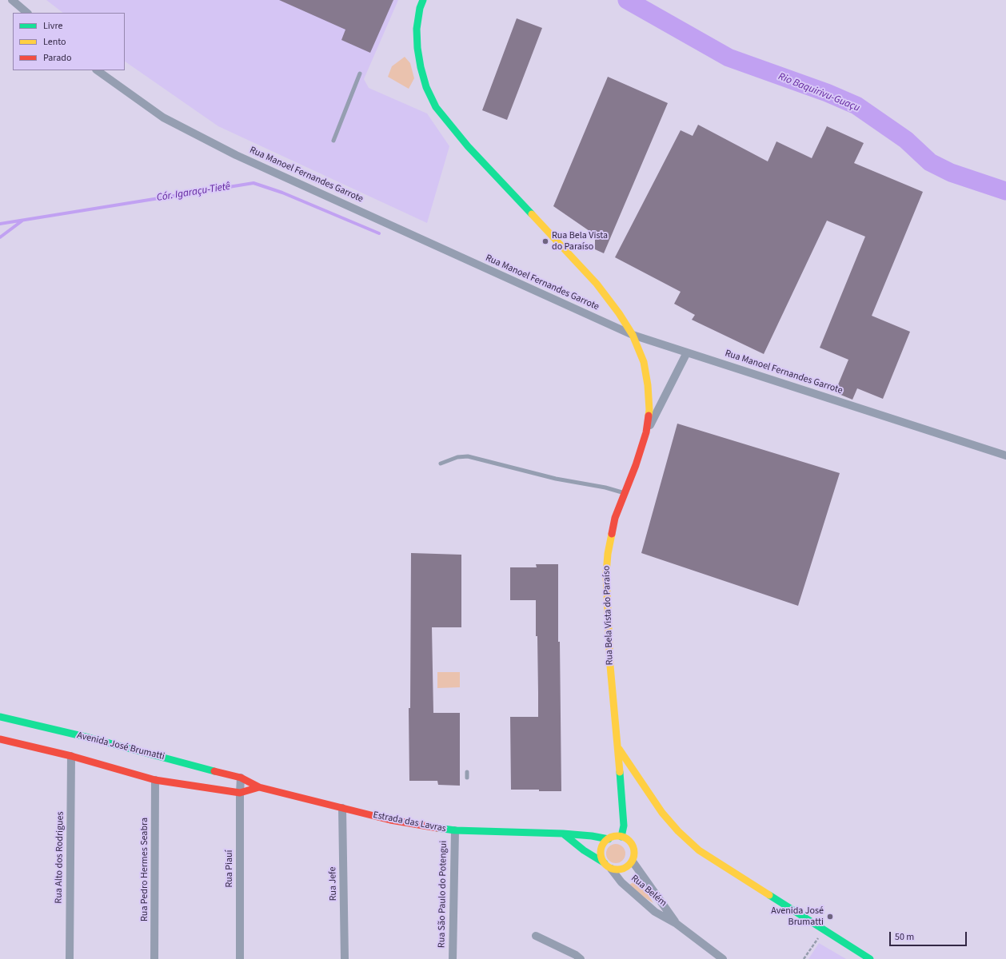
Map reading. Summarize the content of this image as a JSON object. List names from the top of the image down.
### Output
{
  "streets": {
    "main road": ["Rua Bela Vista do Paraíso", "Avenida José Brumatti", "Estrada das Lavras"],
    "street": [
      "Rua Manoel Fernandes Garrote",
      "Rua Alto dos Rodrigues",
      "Rua Piauí",
      "Rua Pedro Hermes Seabra",
      "Rua Jefe",
      "Rua Belém",
      "Rua São Paulo do Potengui"
    ]
  },
  "crossings": [
    ["Rua Manoel Fernandes Garrote", "Rua Bela Vista do Paraíso"],
    ["Rua Bela Vista do Paraíso", "Estrada das Lavras"],
    ["Rua Bela Vista do Paraíso", "Rua Belém"],
    ["Avenida José Brumatti", "Estrada das Lavras"],
    ["Avenida José Brumatti", "Rua Piauí"],
    ["Estrada das Lavras", "Rua Piauí"],
    ["Estrada das Lavras", "Rua Jefe"],
    ["Estrada das Lavras", "Rua Belém"],
    ["Estrada das Lavras", "Rua São Paulo do Potengui"]
  ],
  "water": ["Rio Baquirivu-Guaçu", "Cór. Igaraçu-Tietê"],
  "places": ["Rua Bela Vista do Paraíso", "Avenida José Brumatti"],
  "legend": ["Livre", "Lento", "Parado"],
  "scale_bar": "50 m"
}
